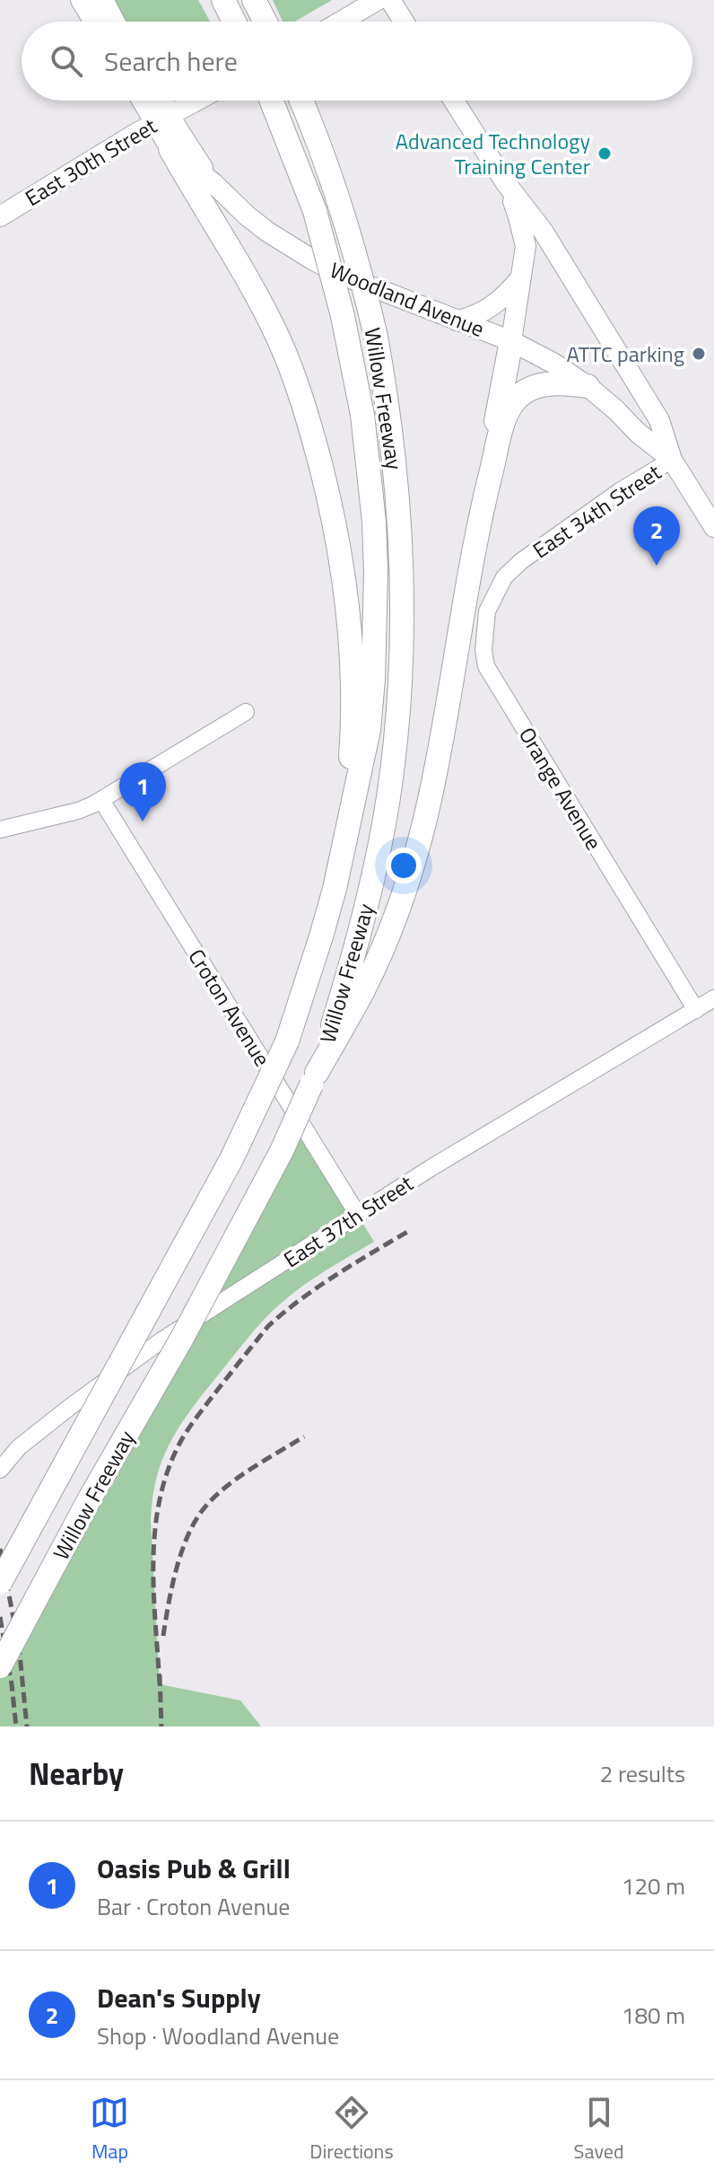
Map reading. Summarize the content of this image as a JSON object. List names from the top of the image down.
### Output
{
  "streets": {
    "highway": ["Willow Freeway"],
    "main road": ["East 30th Street", "Woodland Avenue"],
    "street": [
      "East 34th Street",
      "Orange Avenue",
      "Croton Avenue",
      "East 37th Street"
    ]
  },
  "crossings": [
    ["East 30th Street", "Woodland Avenue"],
    ["Woodland Avenue", "East 34th Street"],
    ["East 34th Street", "Orange Avenue"],
    ["Orange Avenue", "East 37th Street"],
    ["Croton Avenue", "East 37th Street"]
  ],
  "places": ["Advanced Technology Training Center", "ATTC parking"],
  "page": {
    "search": "Search here",
    "pins": ["2", "1"],
    "heading": ["Nearby", "2 results"],
    "list": [
      {
        "mark": "1",
        "name": "Oasis Pub & Grill",
        "note": "Bar · Croton Avenue",
        "value": "120 m"
      },
      {
        "mark": "2",
        "name": "Dean's Supply",
        "note": "Shop · Woodland Avenue",
        "value": "180 m"
      }
    ],
    "nav": ["Map", "Directions", "Saved"]
  }
}
